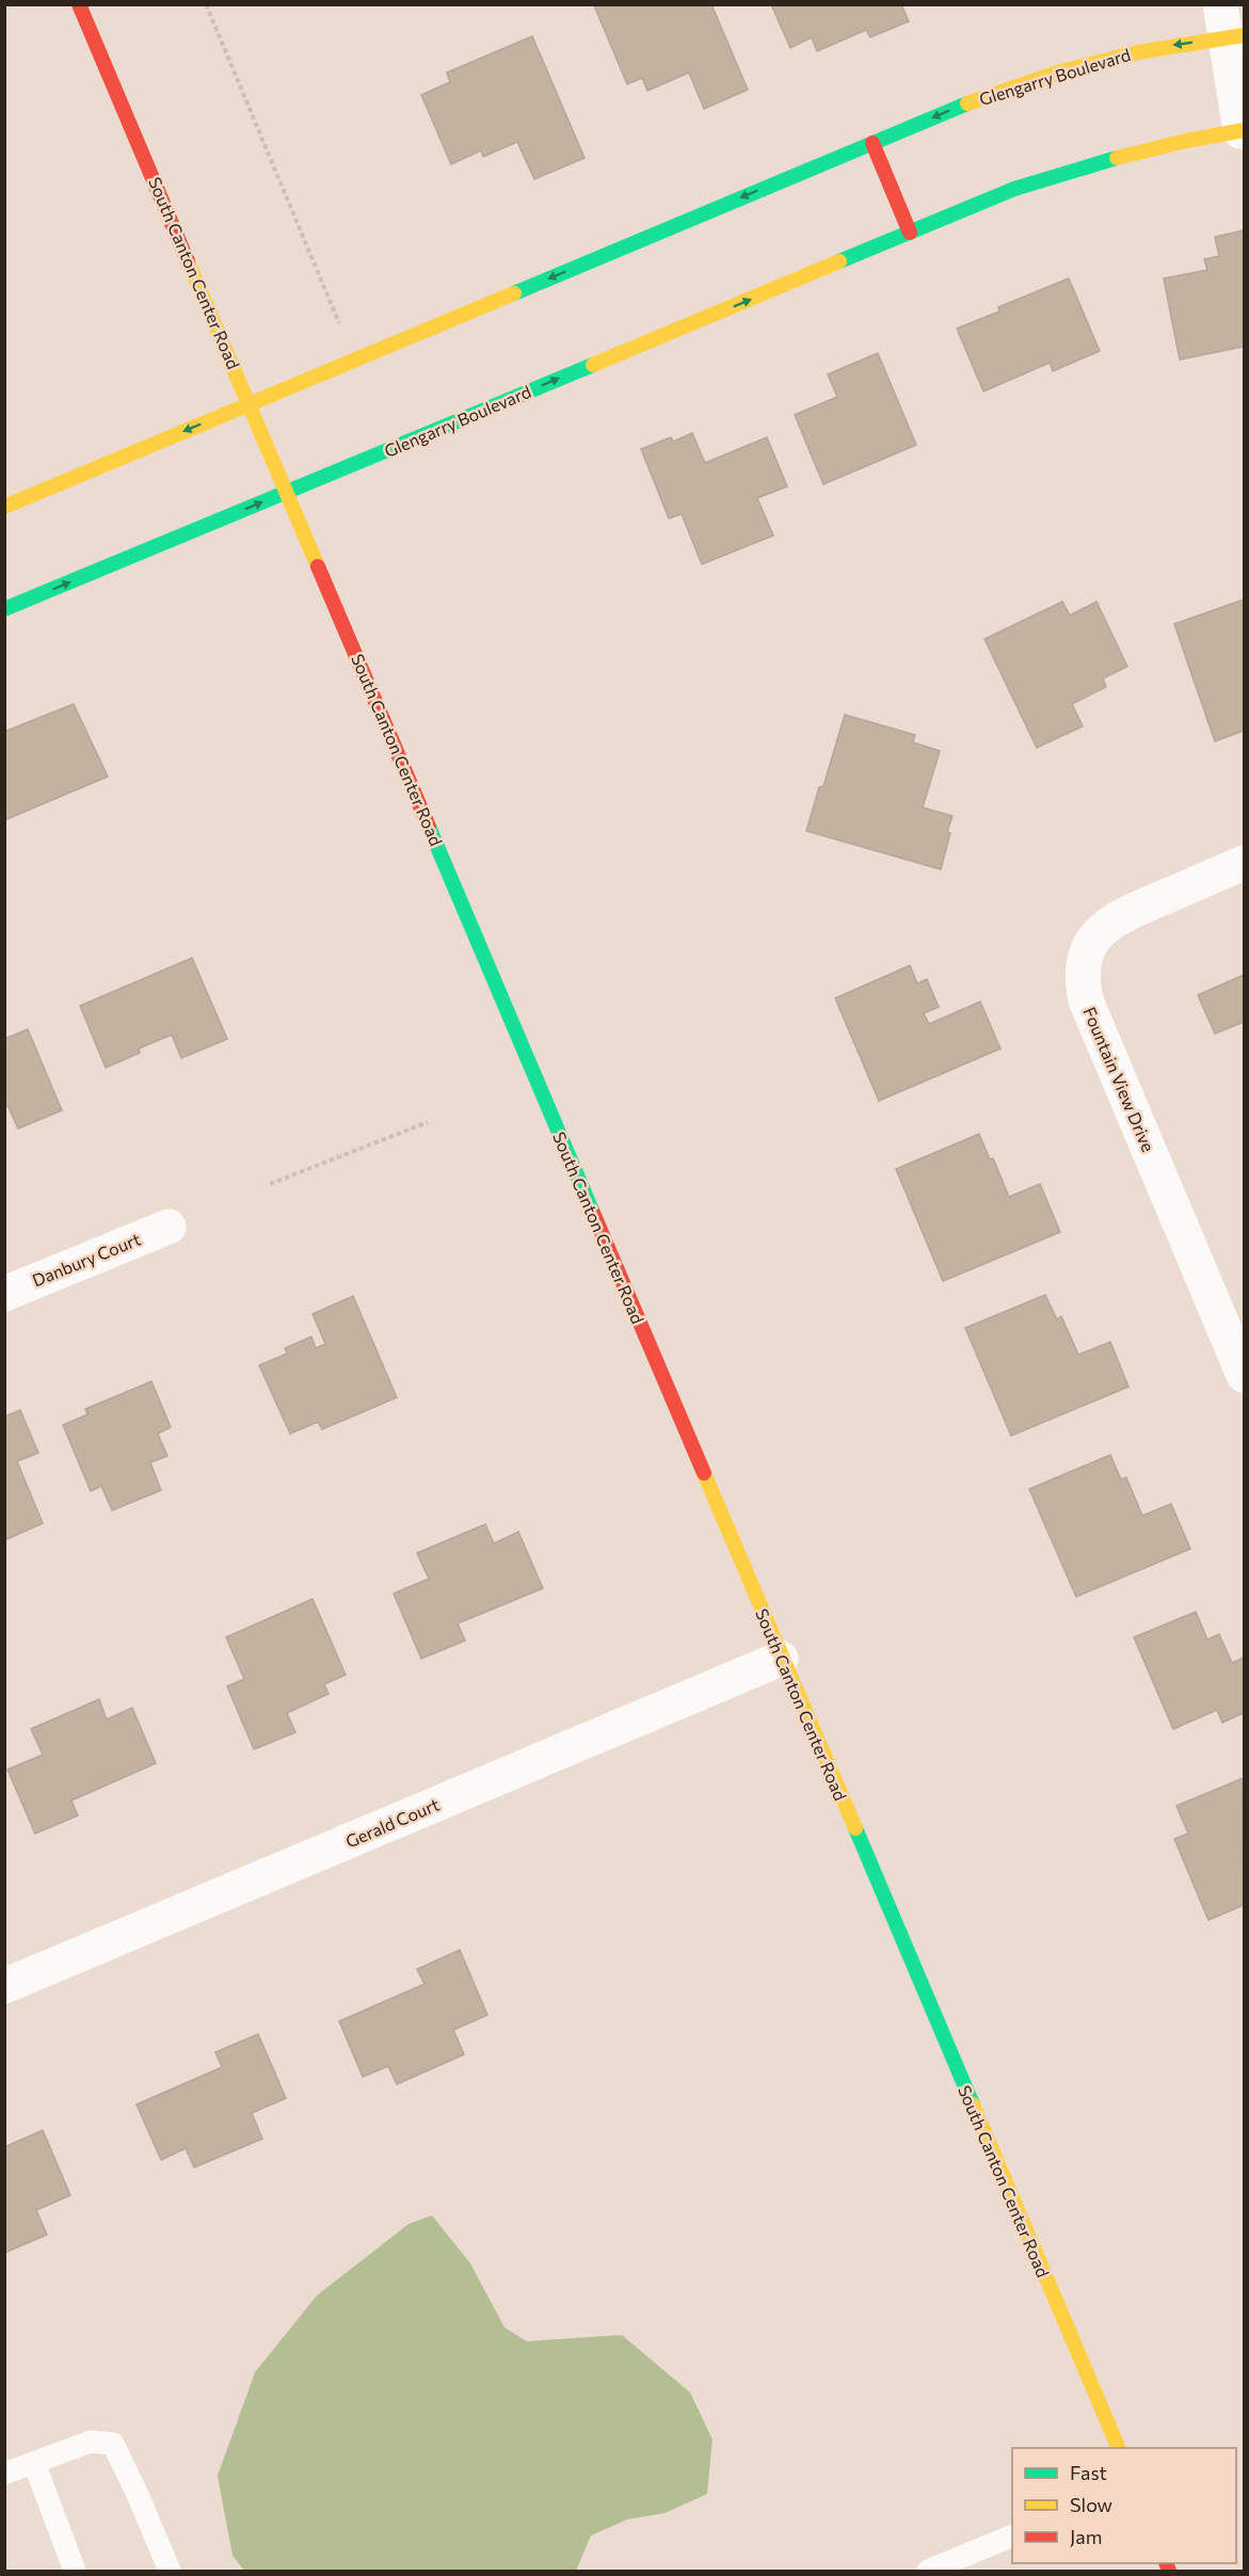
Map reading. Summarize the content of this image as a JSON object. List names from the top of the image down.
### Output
{
  "streets": {
    "street": [
      "Glengarry Boulevard",
      "South Canton Center Road",
      "Fountain View Drive",
      "Danbury Court",
      "Gerald Court"
    ]
  },
  "crossings": [
    ["Glengarry Boulevard", "South Canton Center Road"],
    ["South Canton Center Road", "Gerald Court"]
  ],
  "legend": ["Fast", "Slow", "Jam"]
}
